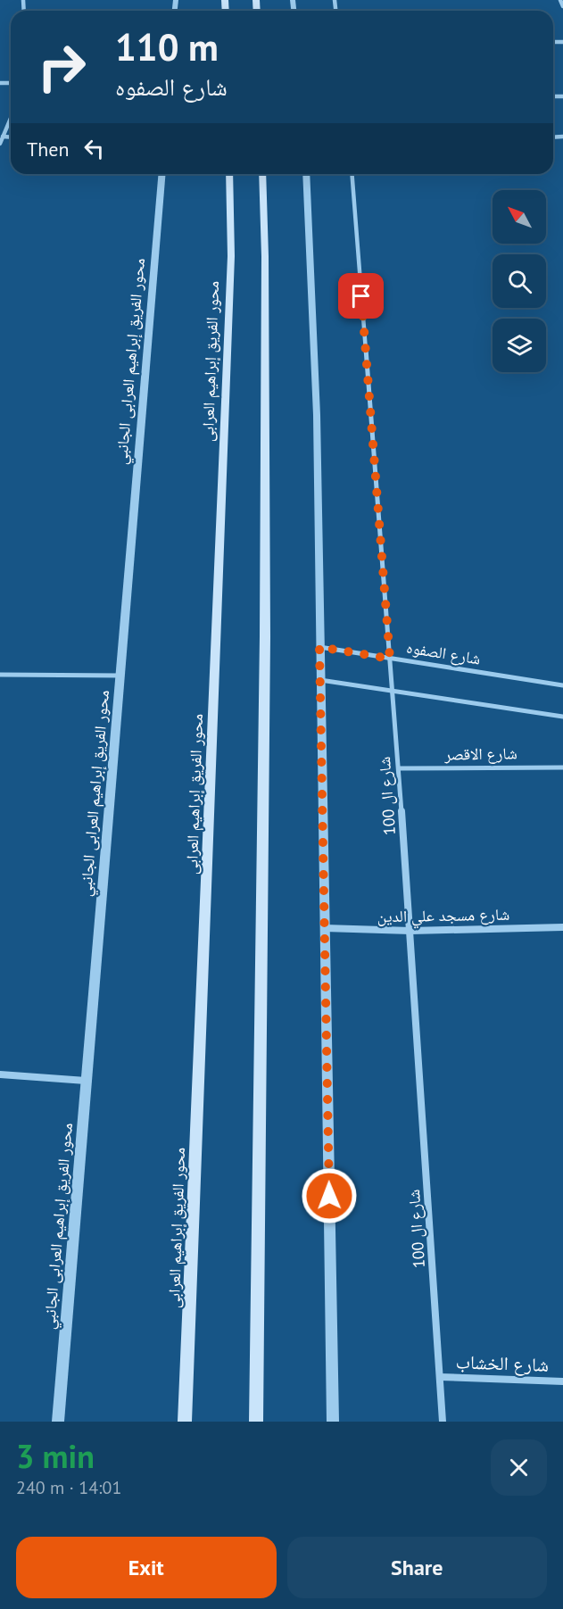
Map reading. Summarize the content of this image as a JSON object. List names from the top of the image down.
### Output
{
  "streets": {
    "main road": ["محور الفريق إبراهيم العرابى"],
    "street": [
      "محور الفريق إبراهيم العرابى الجانبي",
      "شارع الصفوه",
      "شارع الاقصر",
      "شارع ال 100",
      "شارع مسجد علي الدين",
      "شارع الخشاب"
    ]
  },
  "crossings": [
    ["شارع الصفوه", "شارع ال 100"],
    ["شارع الاقصر", "شارع ال 100"],
    ["شارع ال 100", "شارع مسجد علي الدين"],
    ["شارع ال 100", "شارع الخشاب"]
  ],
  "north": "top left",
  "page": {
    "turn": ["110 m", "شارع الصفوه"],
    "then": "Then",
    "heading": ["3 min", "240 m · 14:01"],
    "buttons": ["Exit", "Share"]
  }
}
